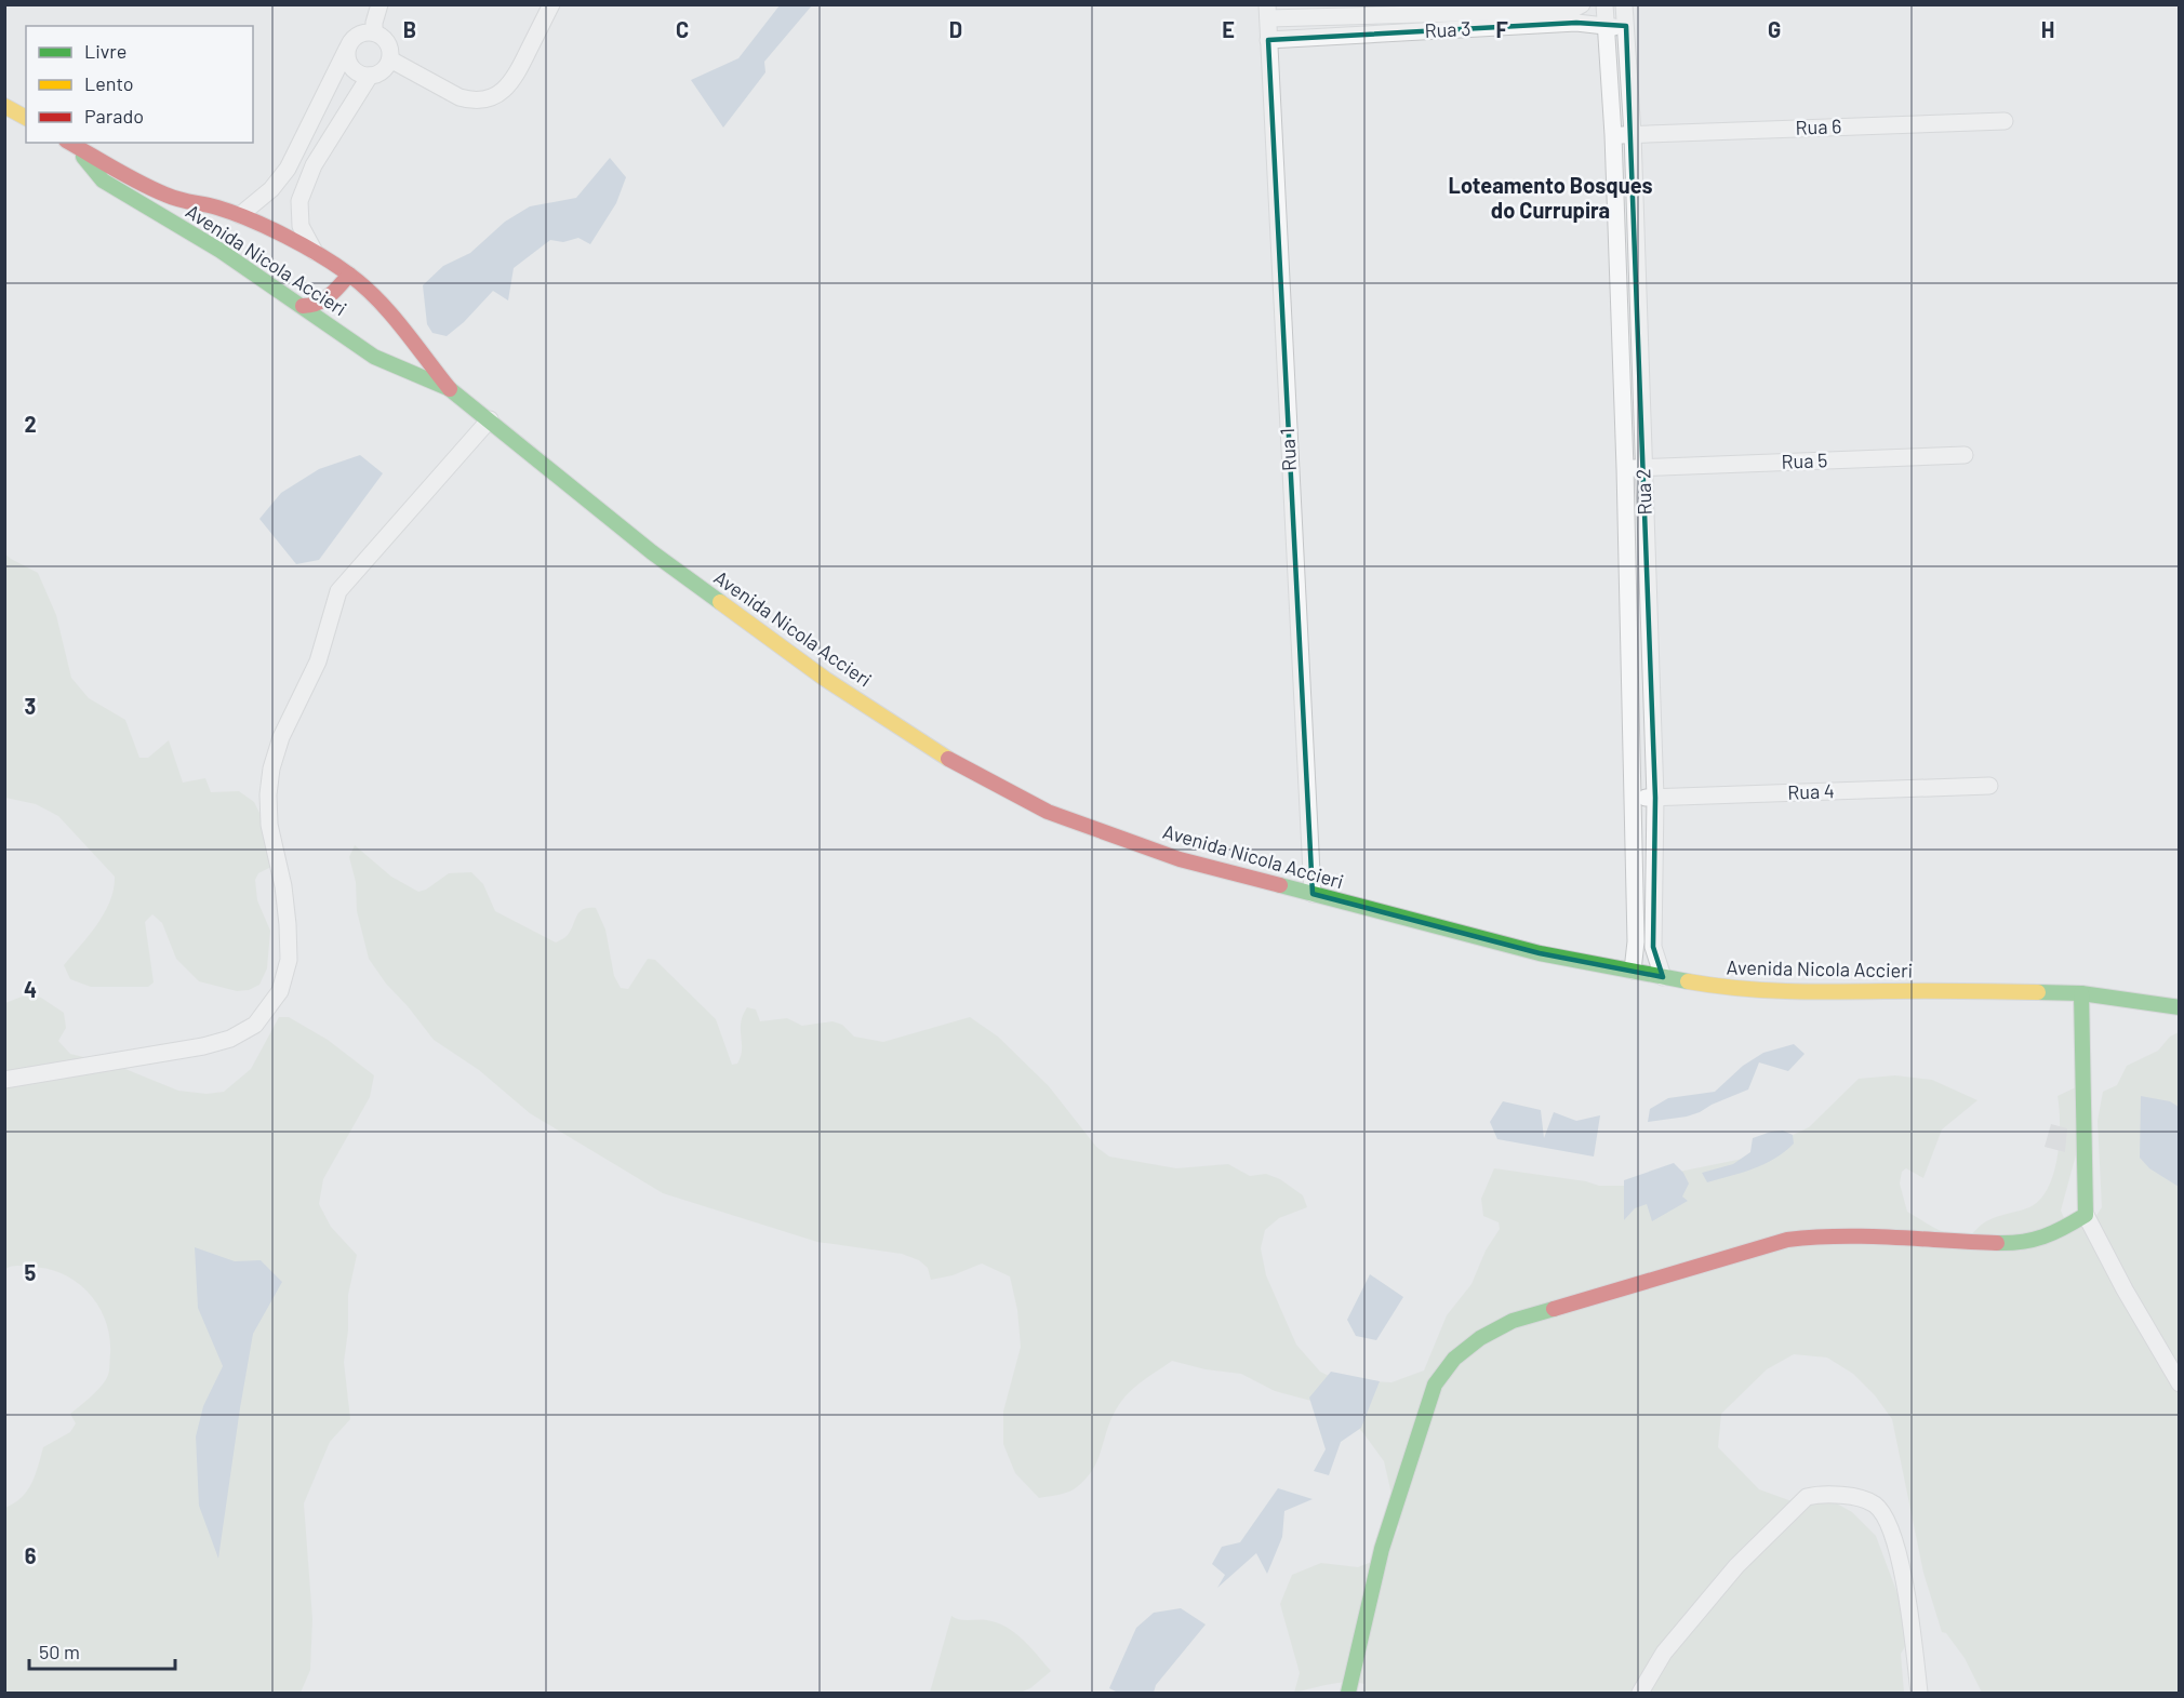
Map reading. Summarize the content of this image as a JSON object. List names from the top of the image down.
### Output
{
  "streets": {
    "street": [
      "Rua 3",
      "Rua 6",
      "Avenida Nicola Accieri",
      "Rua 1",
      "Rua 5",
      "Rua 2",
      "Rua 4"
    ]
  },
  "crossings": [
    ["Rua 3", "Rua 1"],
    ["Rua 3", "Rua 2"],
    ["Rua 6", "Rua 2"],
    ["Avenida Nicola Accieri", "Rua 1"],
    ["Avenida Nicola Accieri", "Rua 2"],
    ["Rua 5", "Rua 2"],
    ["Rua 2", "Rua 4"]
  ],
  "districts": ["Loteamento Bosques do Currupira"],
  "legend": ["Livre", "Lento", "Parado"],
  "scale_bar": "50 m",
  "grid": {
    "columns": [
      "B",
      "C",
      "D",
      "E",
      "F",
      "G",
      "H"
    ],
    "rows": [
      "2",
      "3",
      "4",
      "5",
      "6"
    ]
  }
}
